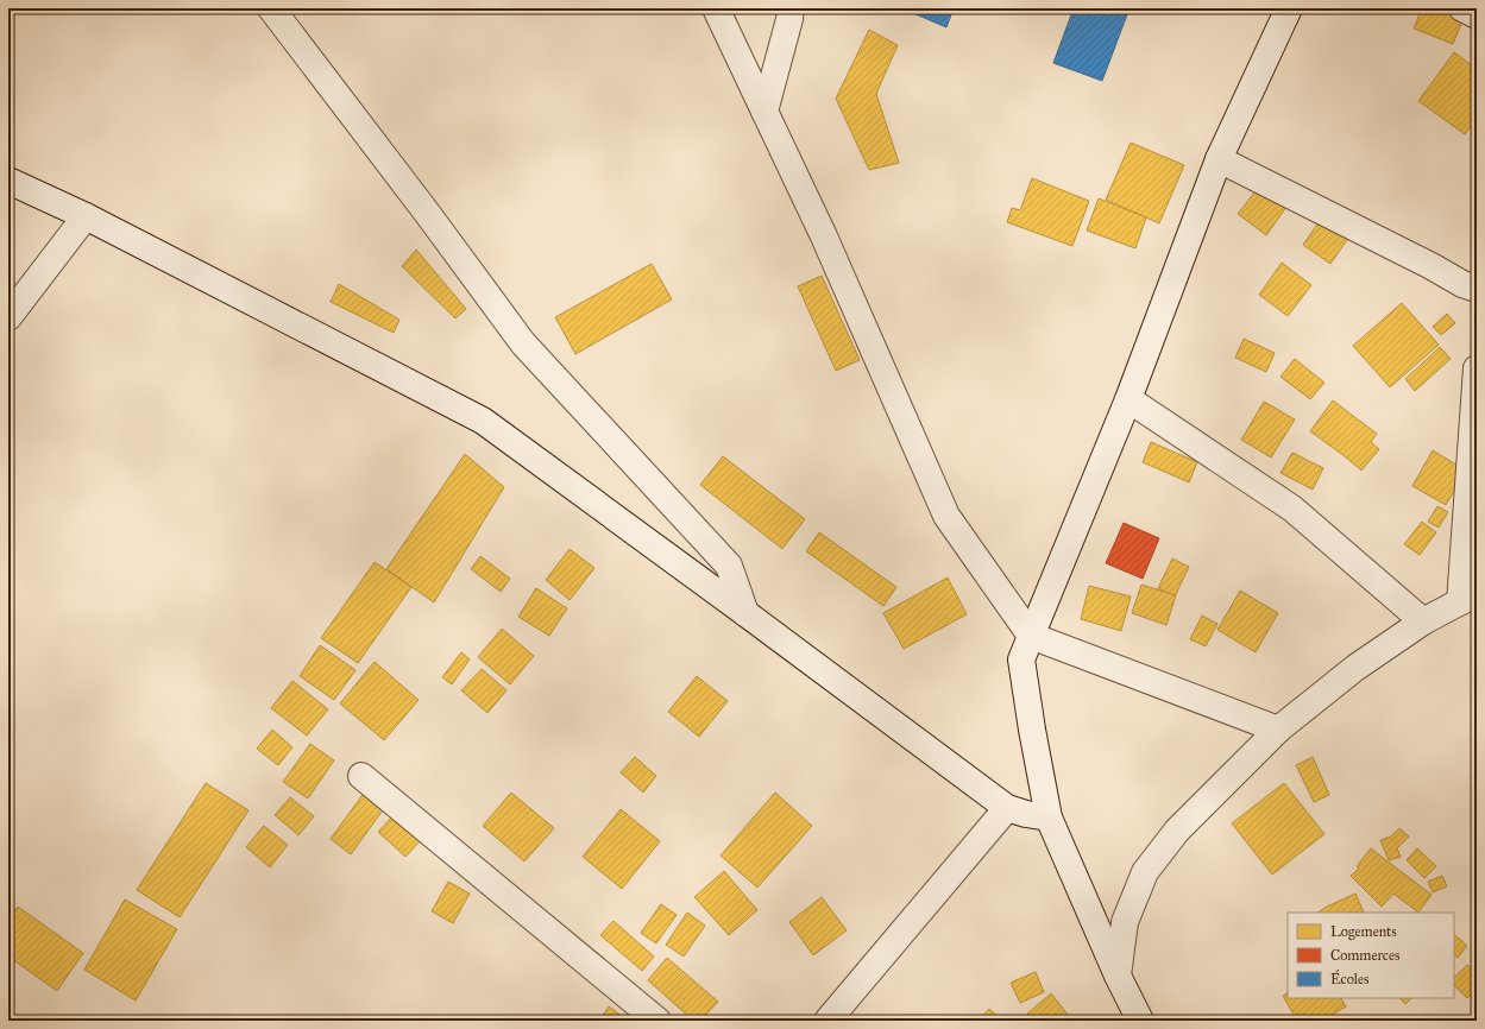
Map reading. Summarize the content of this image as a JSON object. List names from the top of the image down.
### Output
{
  "legend": ["Logements", "Commerces", "Écoles"]
}
